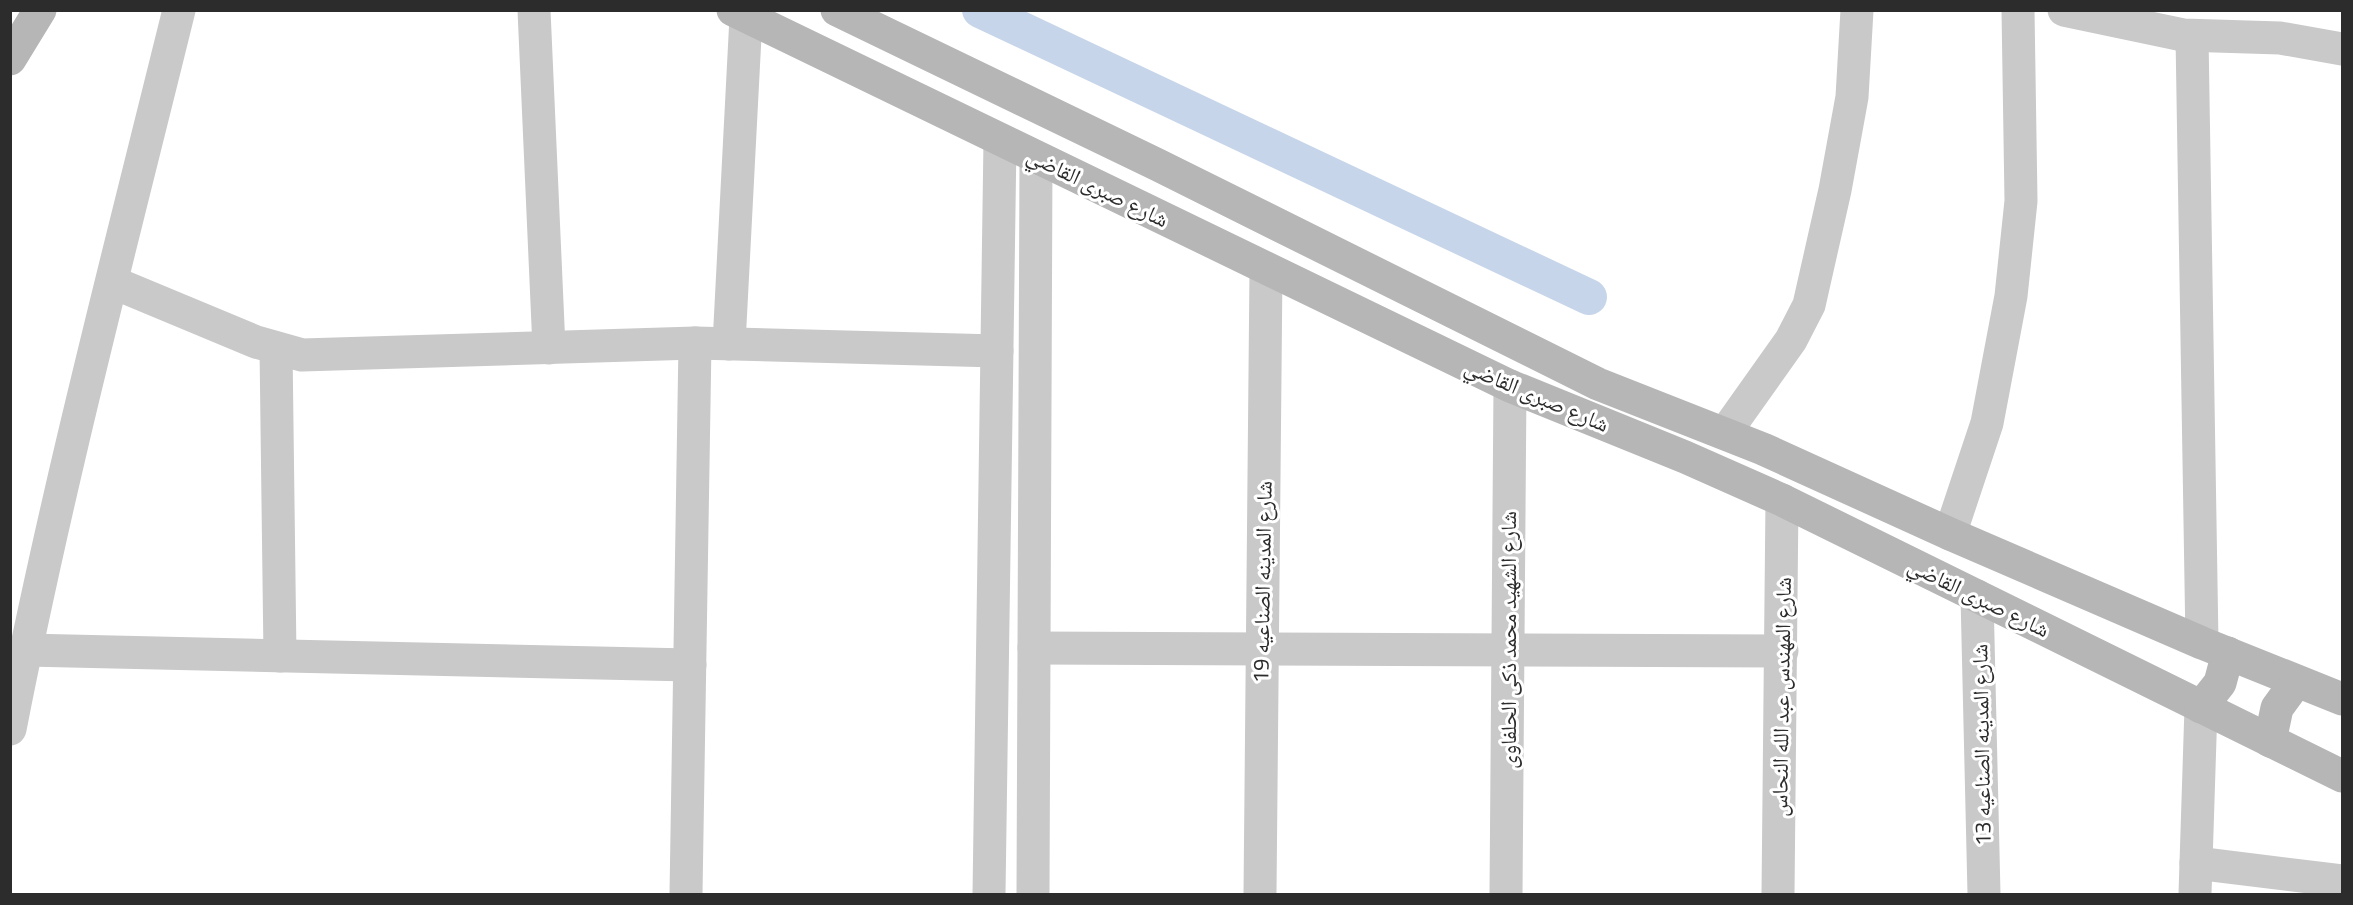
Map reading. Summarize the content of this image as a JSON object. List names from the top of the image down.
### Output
{
  "streets": {
    "street": [
      "شارع صبرى القاضي",
      "شارع المدينه الصناعيه 19",
      "شارع الشهيد محمد ذكى الحلفاوى",
      "شارع المهندس عبد الله النحاس",
      "شارع المدينه الصناعيه 13"
    ]
  },
  "crossings": [
    ["شارع صبرى القاضي", "شارع المدينه الصناعيه 19"],
    ["شارع صبرى القاضي", "شارع الشهيد محمد ذكى الحلفاوى"],
    ["شارع صبرى القاضي", "شارع المهندس عبد الله النحاس"],
    ["شارع صبرى القاضي", "شارع المدينه الصناعيه 13"]
  ]
}
